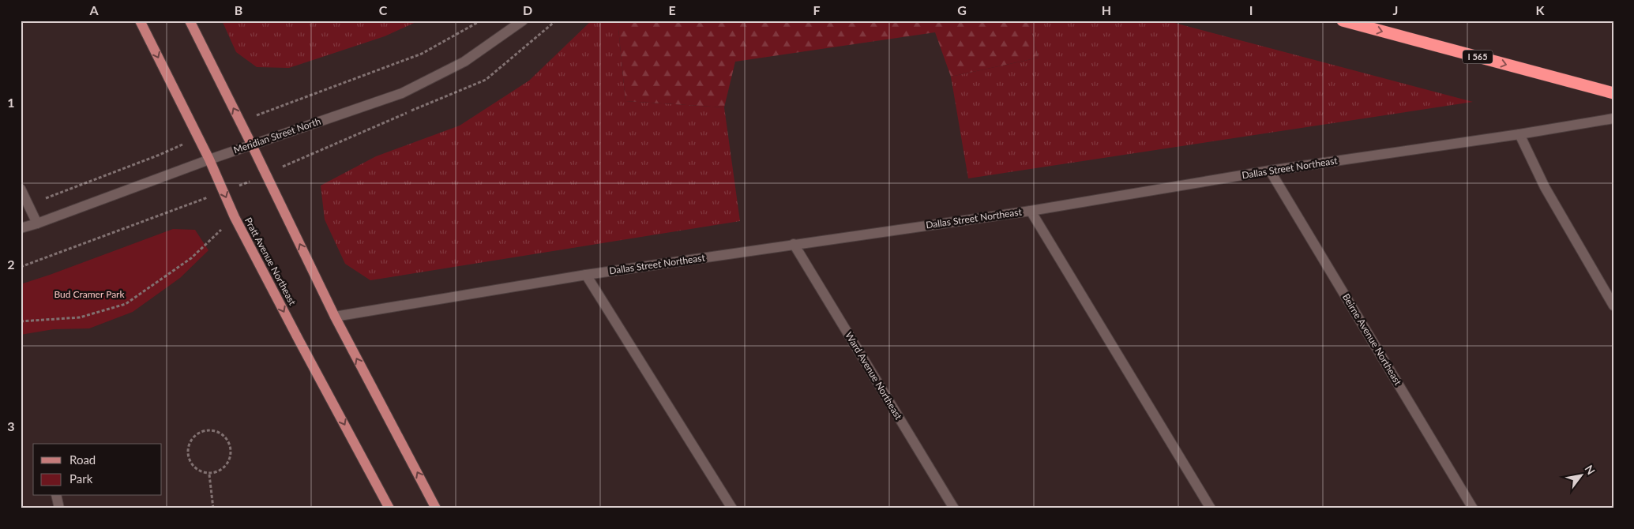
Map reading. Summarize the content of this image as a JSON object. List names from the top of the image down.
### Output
{
  "streets": {
    "highway": ["I 565"],
    "main road": ["Pratt Avenue Northeast"],
    "street": [
      "Meridian Street North",
      "Dallas Street Northeast",
      "Beirne Avenue Northeast",
      "Ward Avenue Northeast"
    ]
  },
  "crossings": [
    ["Meridian Street North", "Pratt Avenue Northeast"],
    ["Dallas Street Northeast", "Beirne Avenue Northeast"],
    ["Dallas Street Northeast", "Ward Avenue Northeast"]
  ],
  "parks": ["Bud Cramer Park"],
  "legend": ["Road", "Park"],
  "north": "top right",
  "grid": {
    "columns": [
      "A",
      "B",
      "C",
      "D",
      "E",
      "F",
      "G",
      "H",
      "I",
      "J",
      "K"
    ],
    "rows": ["1", "2", "3"]
  }
}
